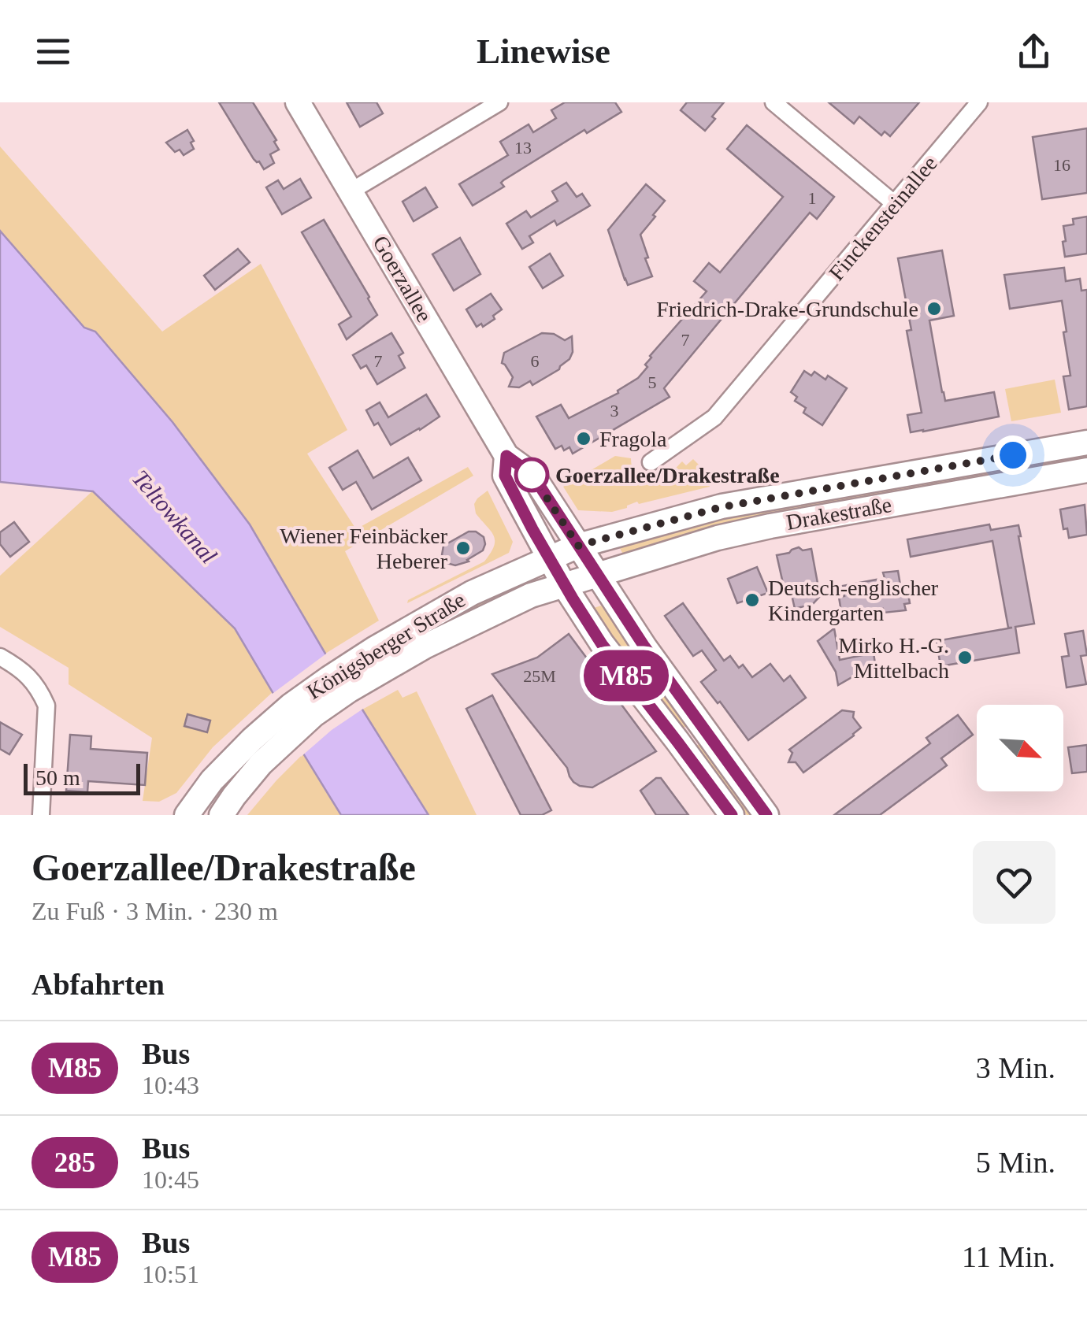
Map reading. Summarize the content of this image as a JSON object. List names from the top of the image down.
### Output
{
  "streets": {
    "main road": ["Goerzallee", "Drakestraße", "Königsberger Straße"],
    "street": ["Finckensteinallee"]
  },
  "crossings": [
    ["Goerzallee", "Drakestraße"],
    ["Goerzallee", "Königsberger Straße"],
    ["Drakestraße", "Königsberger Straße"]
  ],
  "water": ["Teltowkanal"],
  "places": [
    "Friedrich-Drake-Grundschule",
    "Fragola",
    "Goerzallee/Drakestraße",
    "Wiener Feinbäcker Heberer",
    "Deutsch-englischer Kindergarten",
    "Mirko H.-G. Mittelbach"
  ],
  "lines": ["bus line M85"],
  "house_numbers": [
    "13",
    "16",
    "1",
    "7",
    "7",
    "6",
    "5",
    "3",
    "25M"
  ],
  "scale_bar": "50 m",
  "north": "bottom right",
  "page": {
    "header": "Linewise",
    "on_map": "M85",
    "scale": "50 m",
    "heading": [
      ["Goerzallee/Drakestraße", "Zu Fuß · 3 Min. · 230 m"],
      "Abfahrten"
    ],
    "list": [
      {
        "mark": "M85",
        "name": "Bus",
        "note": "10:43",
        "value": "3 Min."
      },
      {
        "mark": "285",
        "name": "Bus",
        "note": "10:45",
        "value": "5 Min."
      },
      {
        "mark": "M85",
        "name": "Bus",
        "note": "10:51",
        "value": "11 Min."
      }
    ]
  }
}
